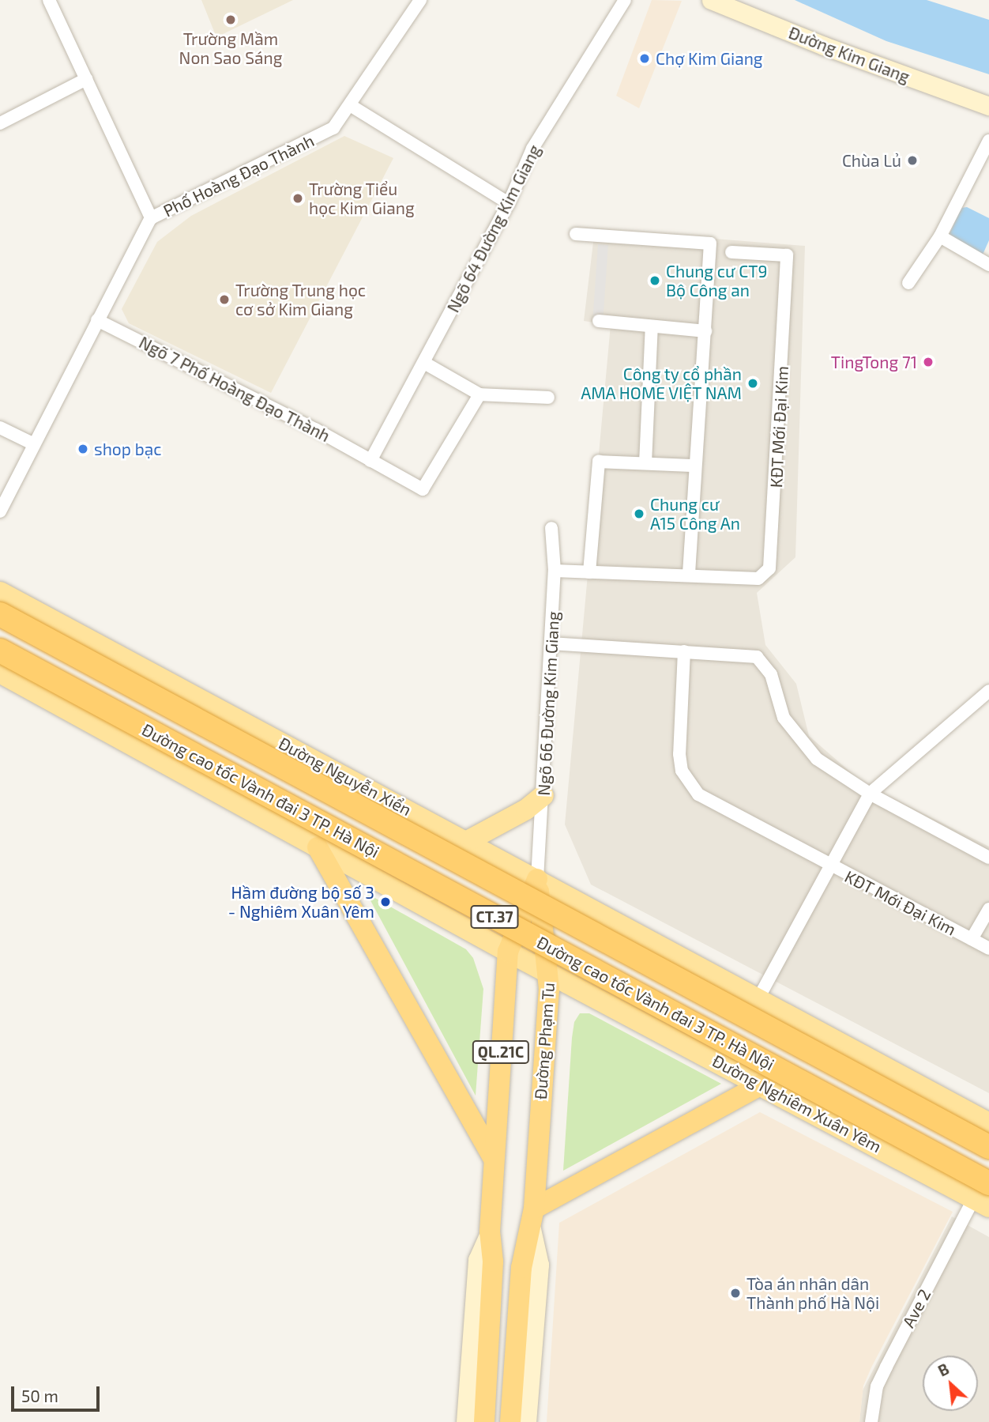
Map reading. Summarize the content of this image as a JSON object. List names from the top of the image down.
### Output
{
  "streets": {
    "highway": [
      "Đường cao tốc Vành đai 3 TP. Hà Nội",
      "CT.37",
      "Đường Phạm Tu",
      "QL.21C"
    ],
    "main road": ["Đường Kim Giang", "Đường Nguyễn Xiển", "Đường Nghiêm Xuân Yêm"],
    "street": [
      "Phố Hoàng Đạo Thành",
      "Ngõ 64 Đường Kim Giang",
      "Ngõ 7 Phố Hoàng Đạo Thành",
      "KĐT Mới Đại Kim",
      "Ngõ 66 Đường Kim Giang",
      "Ave 2"
    ]
  },
  "crossings": [
    ["Phố Hoàng Đạo Thành", "Ngõ 7 Phố Hoàng Đạo Thành"],
    ["Ngõ 64 Đường Kim Giang", "Ngõ 7 Phố Hoàng Đạo Thành"],
    ["KĐT Mới Đại Kim", "Ngõ 66 Đường Kim Giang"],
    ["KĐT Mới Đại Kim", "Đường Nguyễn Xiển"],
    ["Ngõ 66 Đường Kim Giang", "Đường Nguyễn Xiển"],
    ["Ngõ 66 Đường Kim Giang", "Đường Phạm Tu"],
    ["Ngõ 66 Đường Kim Giang", "QL.21C"],
    ["Đường Nguyễn Xiển", "Đường Phạm Tu"],
    ["Đường Nguyễn Xiển", "QL.21C"],
    ["Đường cao tốc Vành đai 3 TP. Hà Nội", "Đường Nghiêm Xuân Yêm"],
    ["Đường cao tốc Vành đai 3 TP. Hà Nội", "Ave 2"],
    ["Đường Phạm Tu", "QL.21C"],
    ["Đường Phạm Tu", "Đường Nghiêm Xuân Yêm"],
    ["Đường Nghiêm Xuân Yêm", "Ave 2"]
  ],
  "places": [
    "Trường Mầm Non Sao Sáng",
    "Chợ Kim Giang",
    "Chùa Lủ",
    "Trường Tiểu học Kim Giang",
    "Chung cư CT9 Bộ Công an",
    "Trường Trung học cơ sở Kim Giang",
    "TingTong 71",
    "Công ty cổ phần AMA HOME VIỆT NAM",
    "shop bạc",
    "Chung cư A15 Công An",
    "Hầm đường bộ số 3 - Nghiêm Xuân Yêm",
    "Tòa án nhân dân Thành phố Hà Nội"
  ],
  "scale_bar": "50 m",
  "north": "top left"
}
